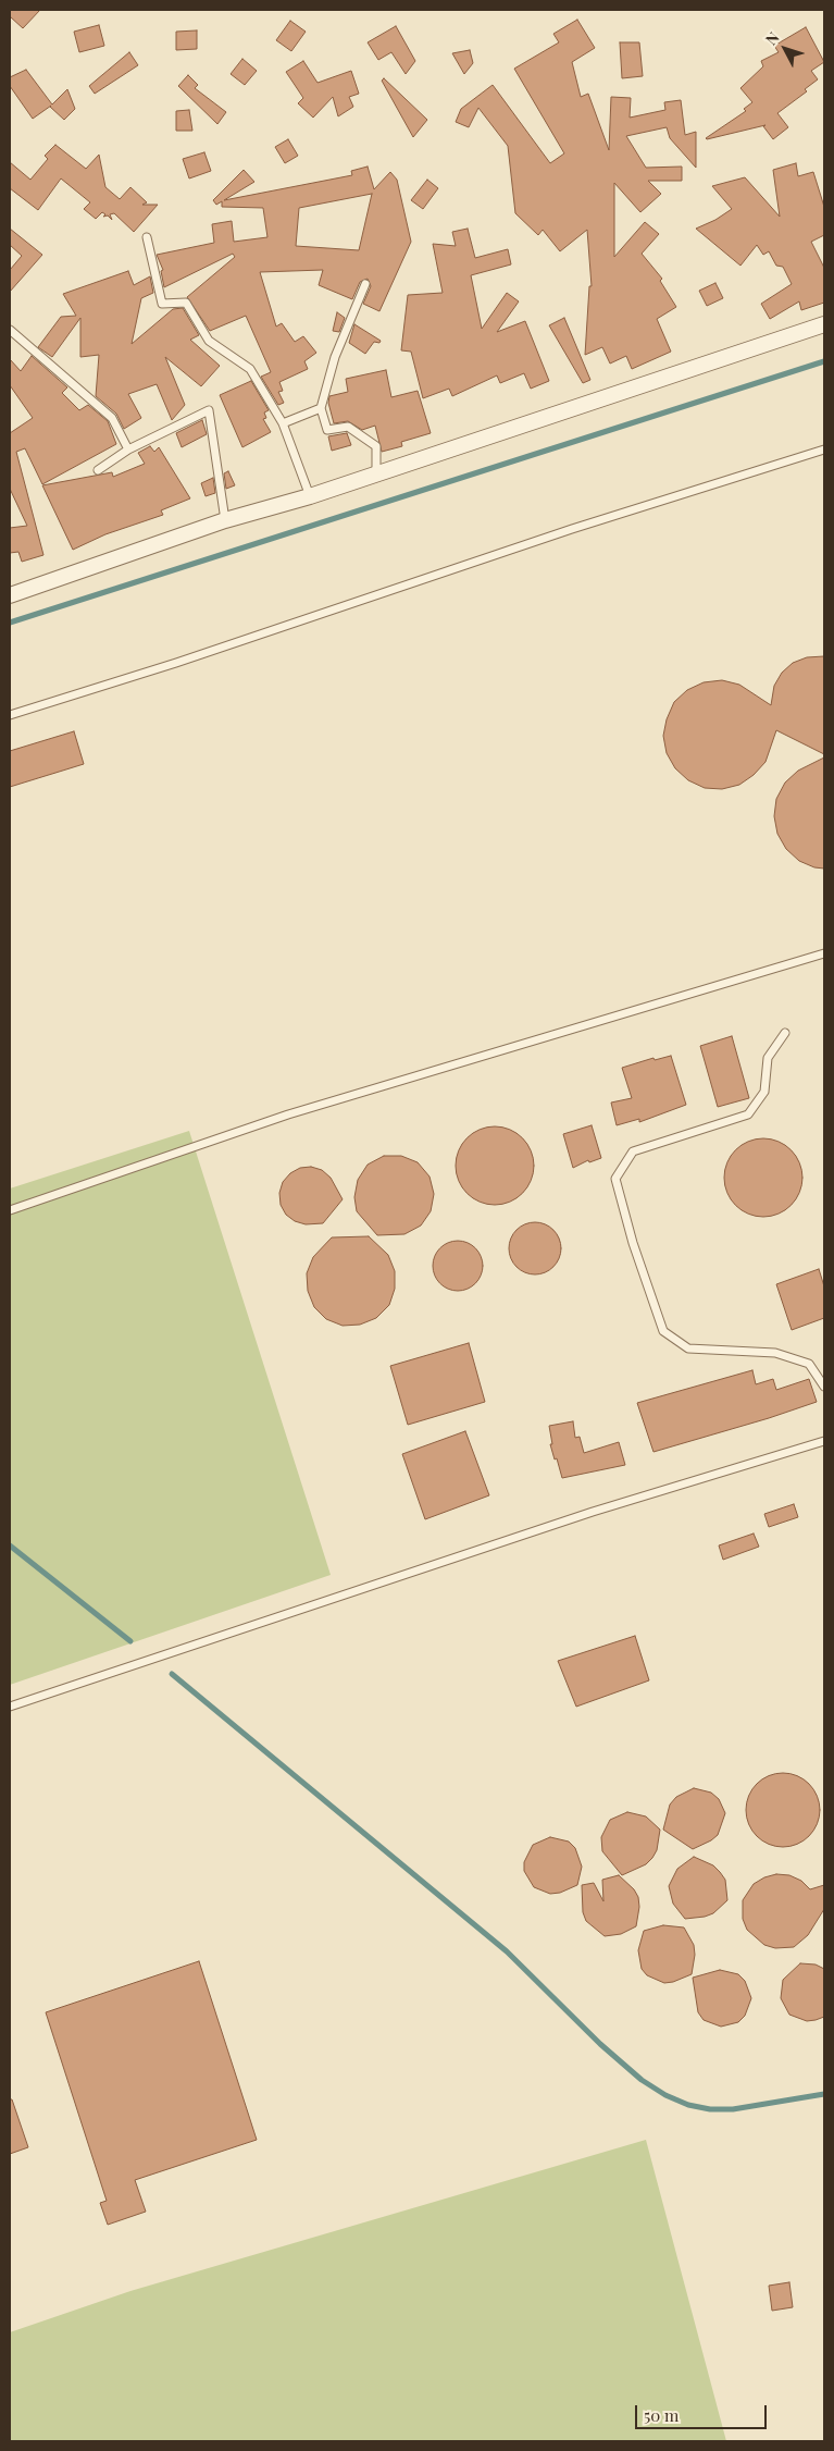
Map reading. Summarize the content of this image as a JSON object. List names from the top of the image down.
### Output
{
  "scale_bar": "50 m",
  "north": "top left"
}
